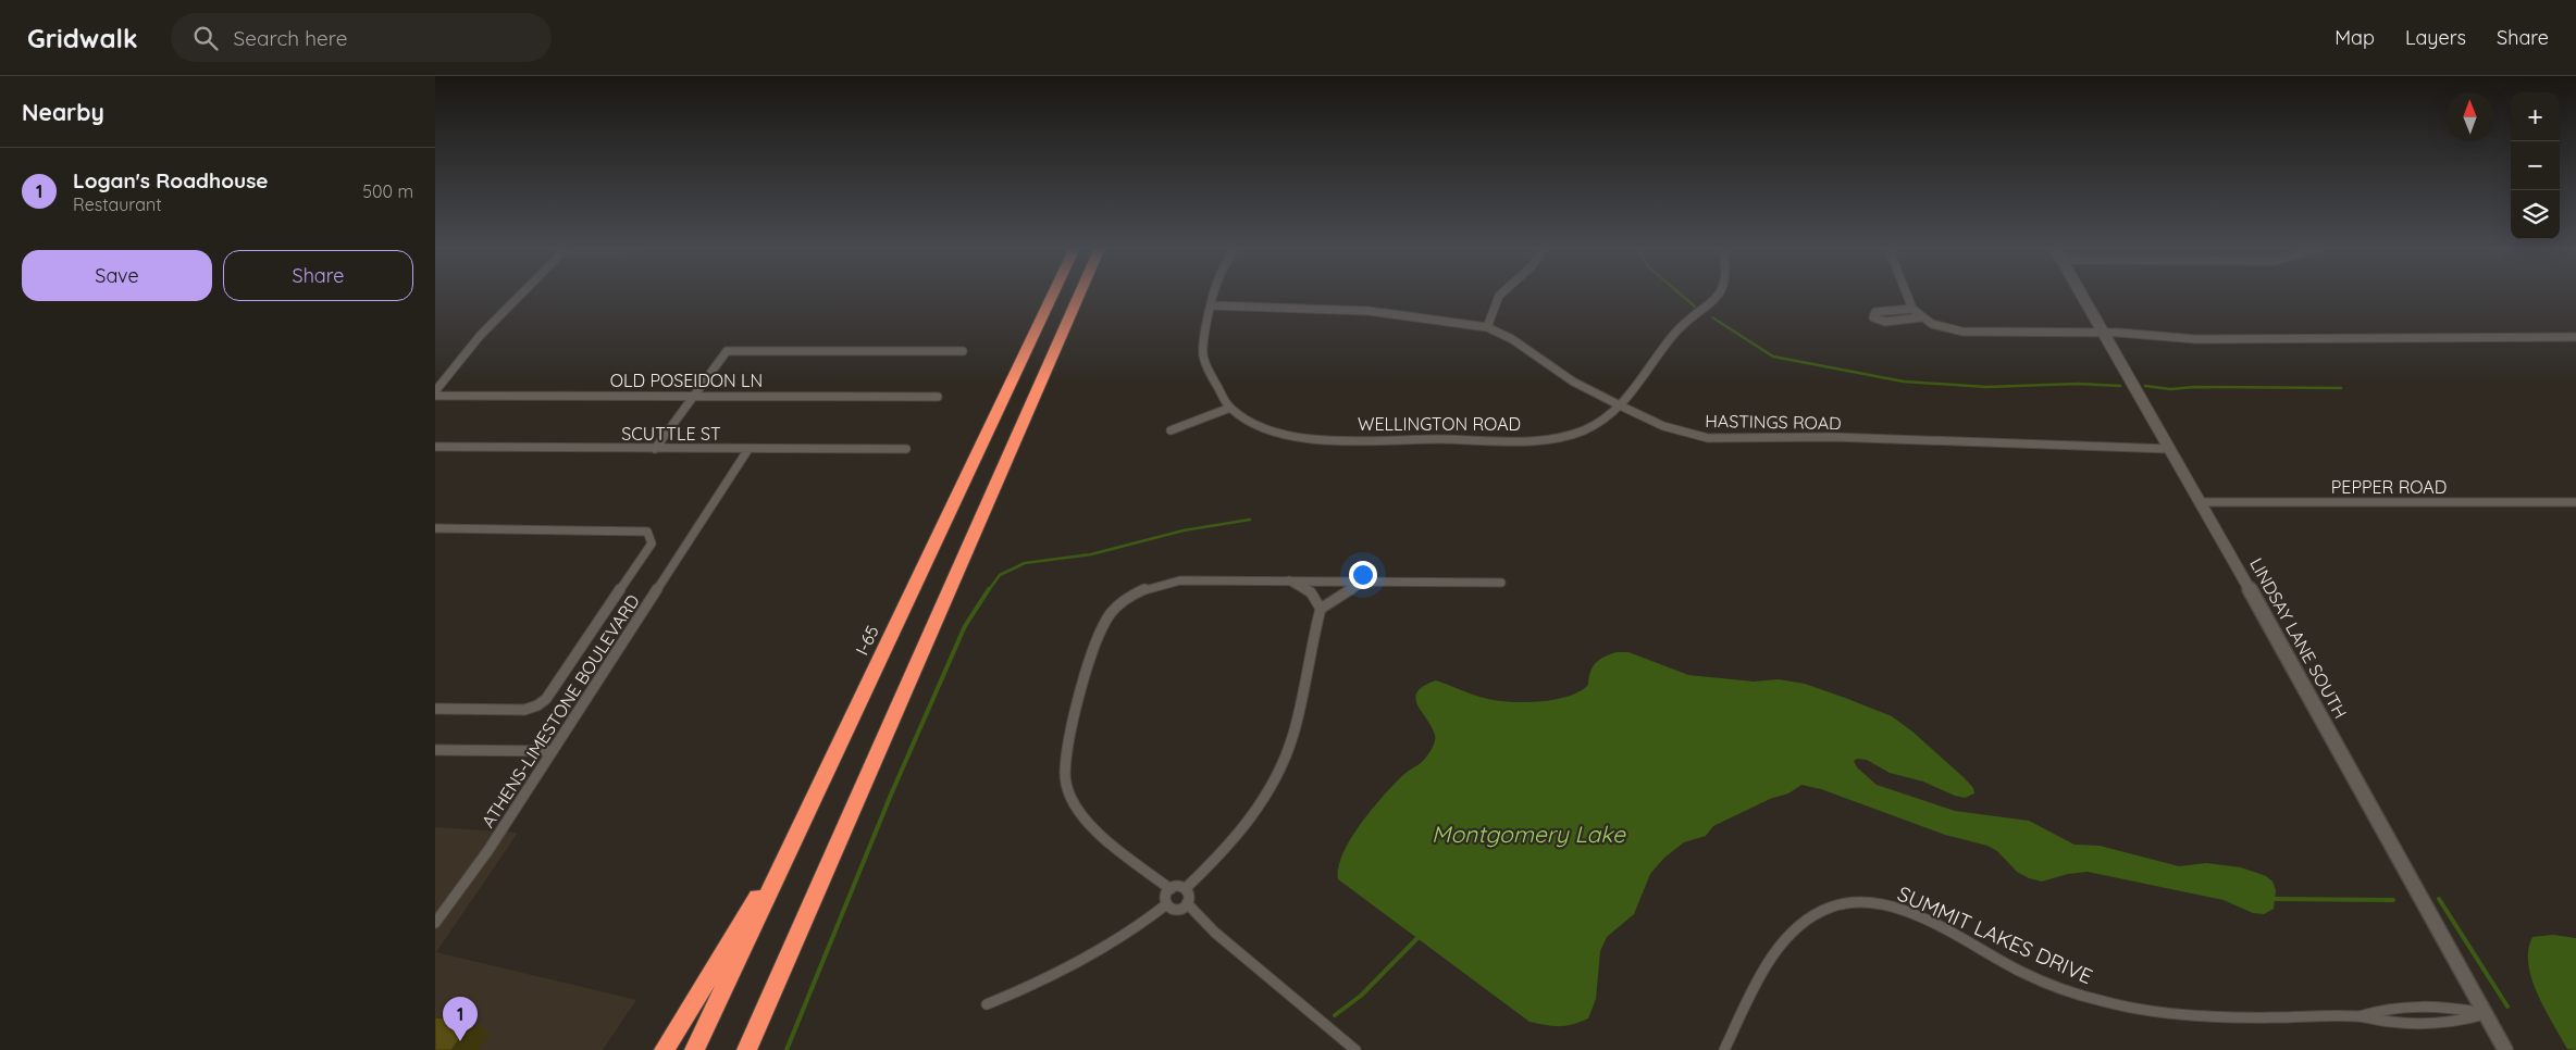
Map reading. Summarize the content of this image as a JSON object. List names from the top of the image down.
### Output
{
  "streets": {
    "highway": ["I-65"],
    "street": [
      "OLD POSEIDON LN",
      "HASTINGS ROAD",
      "WELLINGTON ROAD",
      "SCUTTLE ST",
      "PEPPER ROAD",
      "LINDSAY LANE SOUTH",
      "ATHENS-LIMESTONE BOULEVARD",
      "SUMMIT LAKES DRIVE"
    ]
  },
  "crossings": [
    ["HASTINGS ROAD", "WELLINGTON ROAD"],
    ["HASTINGS ROAD", "LINDSAY LANE SOUTH"],
    ["SCUTTLE ST", "ATHENS-LIMESTONE BOULEVARD"],
    ["PEPPER ROAD", "LINDSAY LANE SOUTH"],
    ["LINDSAY LANE SOUTH", "SUMMIT LAKES DRIVE"]
  ],
  "water": ["Montgomery Lake"],
  "north": "top",
  "page": {
    "header": "Gridwalk",
    "search": "Search here",
    "nav": ["Map", "Layers", "Share"],
    "heading": "Nearby",
    "map_buttons": ["+", "−"],
    "list": [
      {
        "mark": "1",
        "name": "Logan's Roadhouse",
        "note": "Restaurant",
        "value": "500 m"
      }
    ],
    "buttons": ["Save", "Share"],
    "pins": "1"
  }
}
